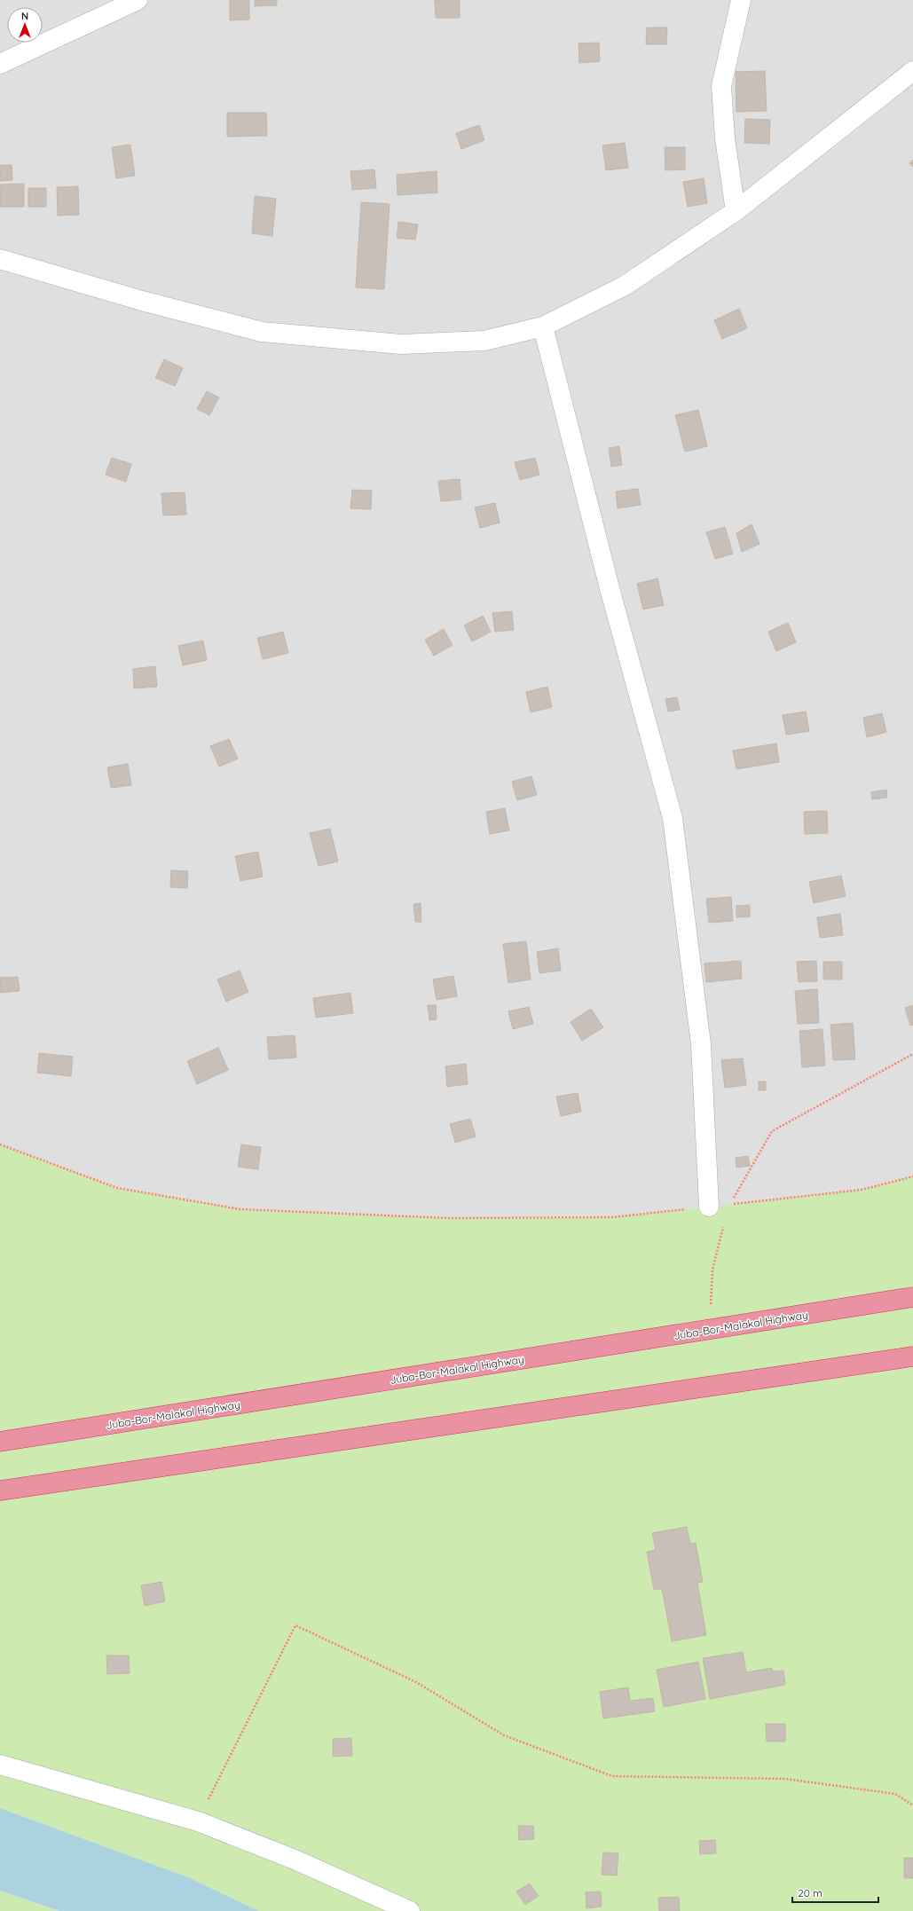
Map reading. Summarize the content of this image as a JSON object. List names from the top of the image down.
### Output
{
  "streets": {
    "highway": ["Juba-Bor-Malakal Highway"]
  },
  "scale_bar": "20 m",
  "north": "top"
}
